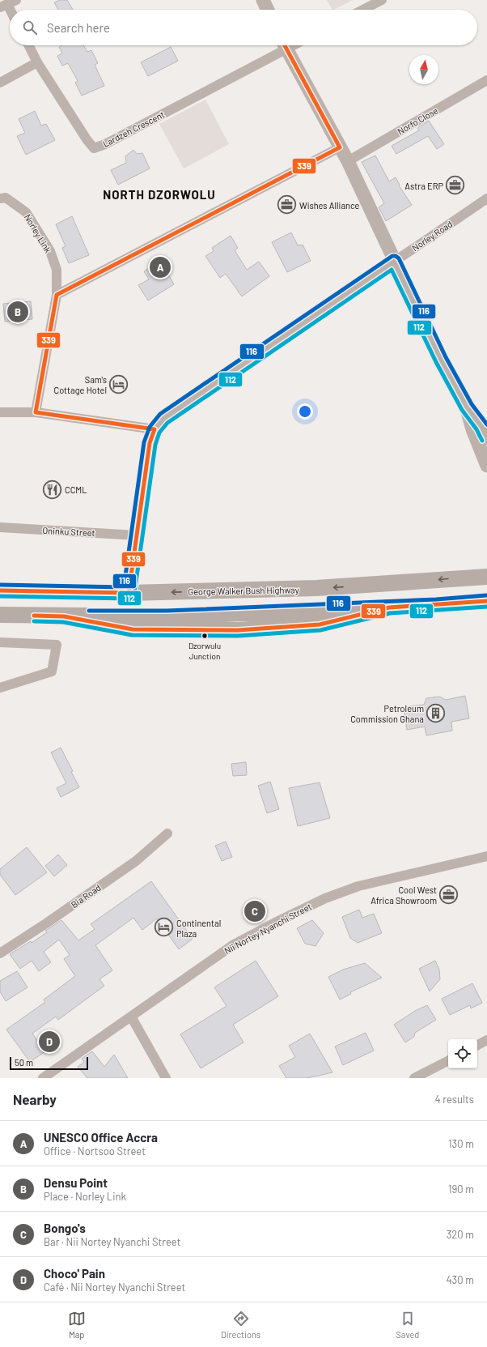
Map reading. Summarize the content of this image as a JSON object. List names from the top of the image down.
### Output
{
  "streets": {
    "highway": ["George Walker Bush Highway"],
    "street": [
      "Norfo Close",
      "Lardzeh Crescent",
      "Norley Link",
      "Norley Road",
      "Oninku Street",
      "Bia Road",
      "Nii Nortey Nyanchi Street"
    ]
  },
  "crossings": [
    ["Norley Road", "Oninku Street"],
    ["Norley Road", "George Walker Bush Highway"]
  ],
  "districts": ["NORTH DZORWOLU"],
  "places": {
    "office": ["Astra ERP", "Wishes Alliance", "Cool West Africa Showroom"],
    "hotel": ["Sam's Cottage Hotel", "Continental Plaza"],
    "restaurant": ["CCML"],
    "other": ["Dzorwulu Junction"],
    "building": ["Petroleum Commission Ghana"]
  },
  "lines": ["transit line 339", "transit line 116", "transit line 112"],
  "scale_bar": "50 m",
  "north": "top",
  "page": {
    "search": "Search here",
    "pins": [
      "A",
      "B",
      "C",
      "D"
    ],
    "scale": "50 m",
    "heading": ["Nearby", "4 results"],
    "list": [
      {
        "mark": "A",
        "name": "UNESCO Office Accra",
        "note": "Office · Nortsoo Street",
        "value": "130 m"
      },
      {
        "mark": "B",
        "name": "Densu Point",
        "note": "Place · Norley Link",
        "value": "190 m"
      },
      {
        "mark": "C",
        "name": "Bongo's",
        "note": "Bar · Nii Nortey Nyanchi Street",
        "value": "320 m"
      },
      {
        "mark": "D",
        "name": "Choco' Pain",
        "note": "Café · Nii Nortey Nyanchi Street",
        "value": "430 m"
      }
    ],
    "nav": ["Map", "Directions", "Saved"]
  }
}
